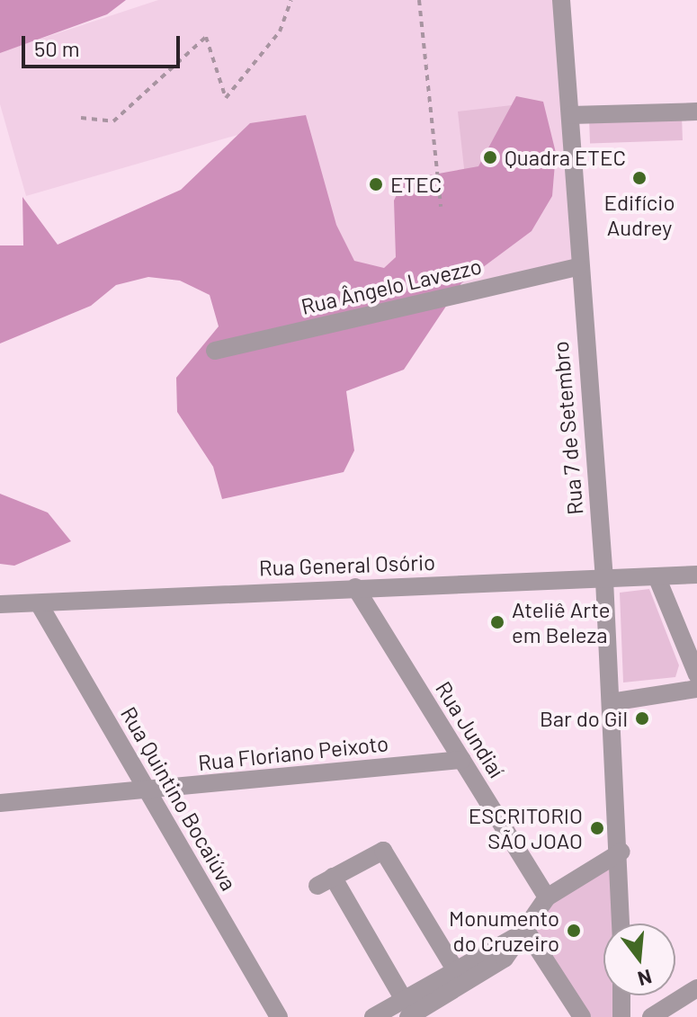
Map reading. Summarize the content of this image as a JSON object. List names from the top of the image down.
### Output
{
  "streets": {
    "street": [
      "Rua Ângelo Lavezzo",
      "Rua 7 de Setembro",
      "Rua General Osório",
      "Rua Jundiaí",
      "Rua Floriano Peixoto",
      "Rua Quintino Bocaiúva"
    ]
  },
  "crossings": [
    ["Rua Ângelo Lavezzo", "Rua 7 de Setembro"],
    ["Rua 7 de Setembro", "Rua General Osório"],
    ["Rua General Osório", "Rua Jundiaí"],
    ["Rua General Osório", "Rua Quintino Bocaiúva"],
    ["Rua Jundiaí", "Rua Floriano Peixoto"],
    ["Rua Floriano Peixoto", "Rua Quintino Bocaiúva"]
  ],
  "places": [
    "Quadra ETEC",
    "Edifício Audrey",
    "ETEC",
    "Ateliê Arte em Beleza",
    "Bar do Gil",
    "ESCRITORIO SÃO JOAO",
    "Monumento do Cruzeiro"
  ],
  "scale_bar": "50 m",
  "north": "bottom"
}
